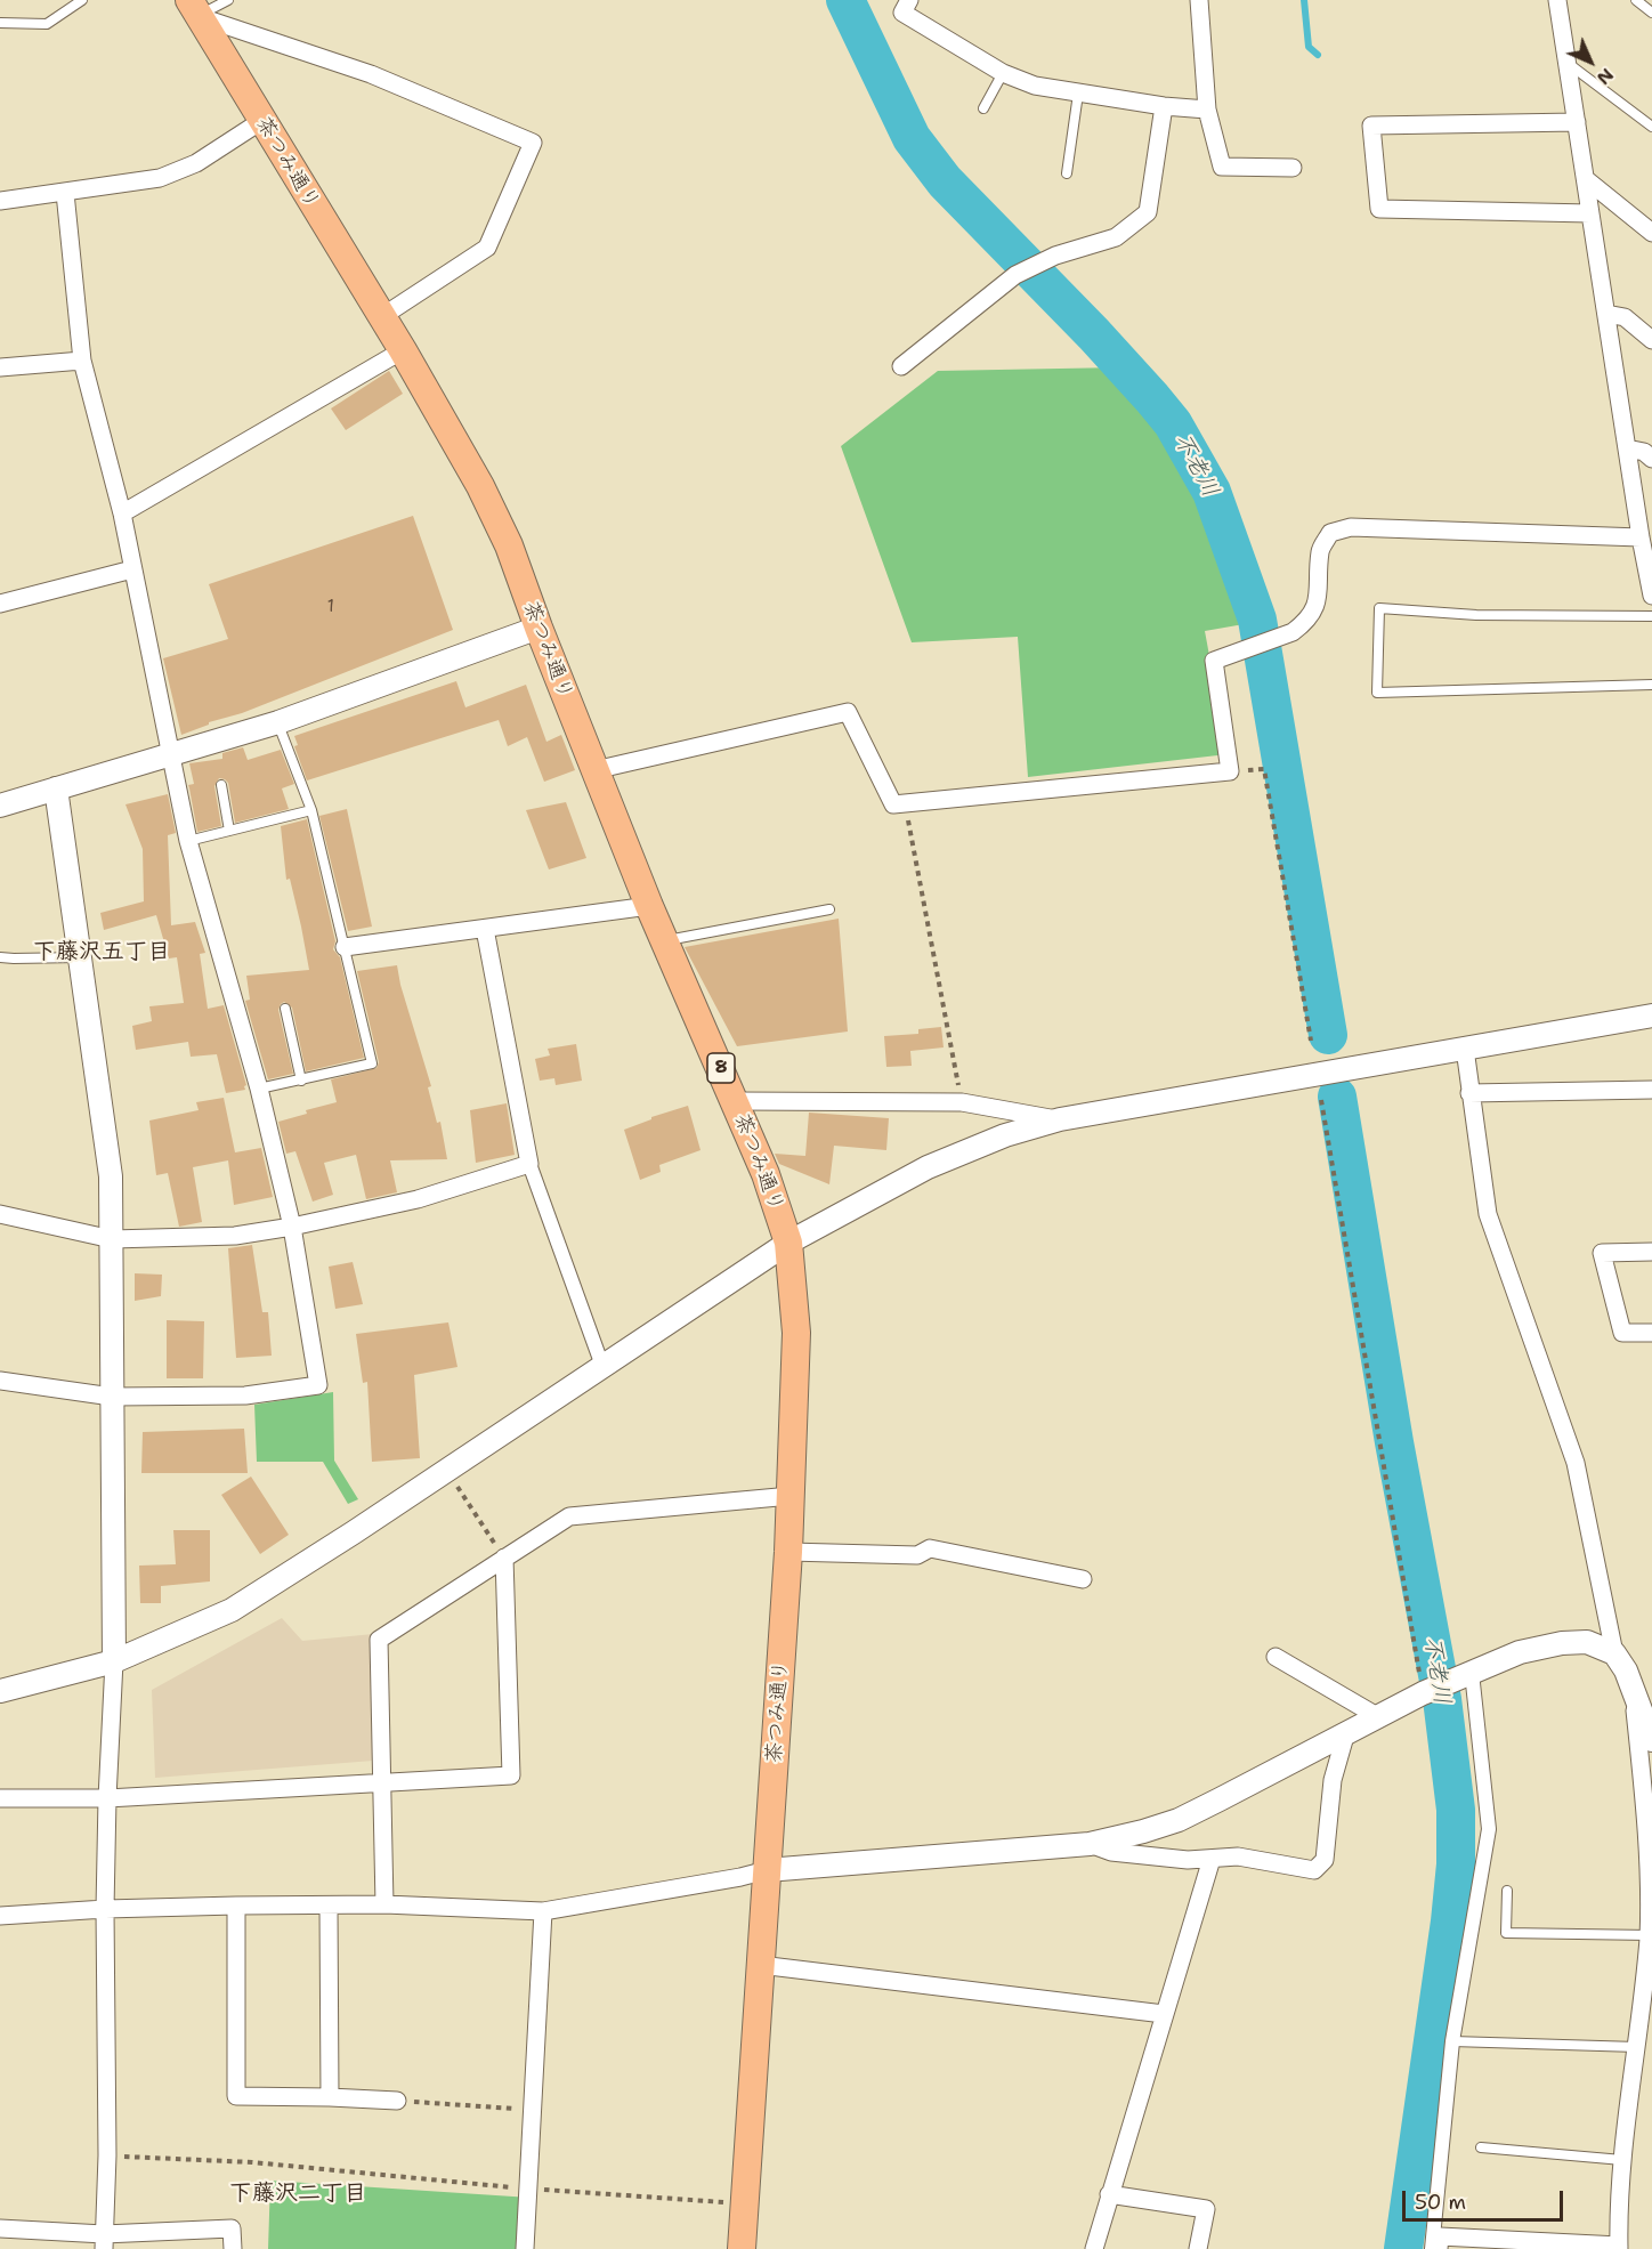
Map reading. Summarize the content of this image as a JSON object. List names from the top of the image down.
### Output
{
  "streets": {
    "main road": ["茶つみ通り", "8"]
  },
  "districts": ["下藤沢五丁目", "下藤沢二丁目"],
  "water": ["不老川"],
  "house_numbers": ["1"],
  "scale_bar": "50 m",
  "north": "bottom right"
}
